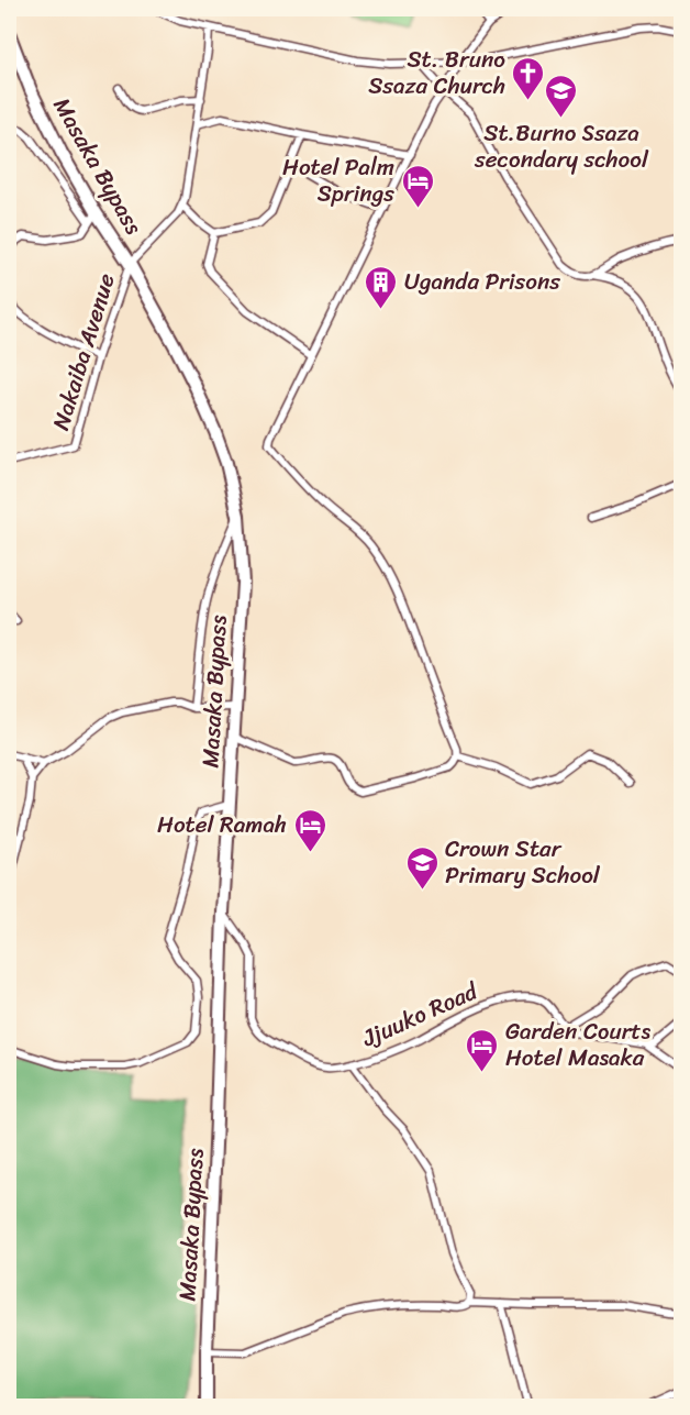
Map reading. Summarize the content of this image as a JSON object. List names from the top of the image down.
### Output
{
  "streets": {
    "highway": ["Masaka Bypass"],
    "street": ["Nakaiba Avenue", "Jjuuko Road"]
  },
  "crossings": [
    ["Masaka Bypass", "Nakaiba Avenue"],
    ["Masaka Bypass", "Jjuuko Road"]
  ],
  "places": {
    "church": ["St. Bruno Ssaza Church"],
    "school or university": ["St.Burno Ssaza secondary school", "Crown Star Primary School"],
    "hotel": ["Hotel Palm Springs", "Hotel Ramah", "Garden Courts Hotel Masaka"],
    "building": ["Uganda Prisons"]
  }
}
